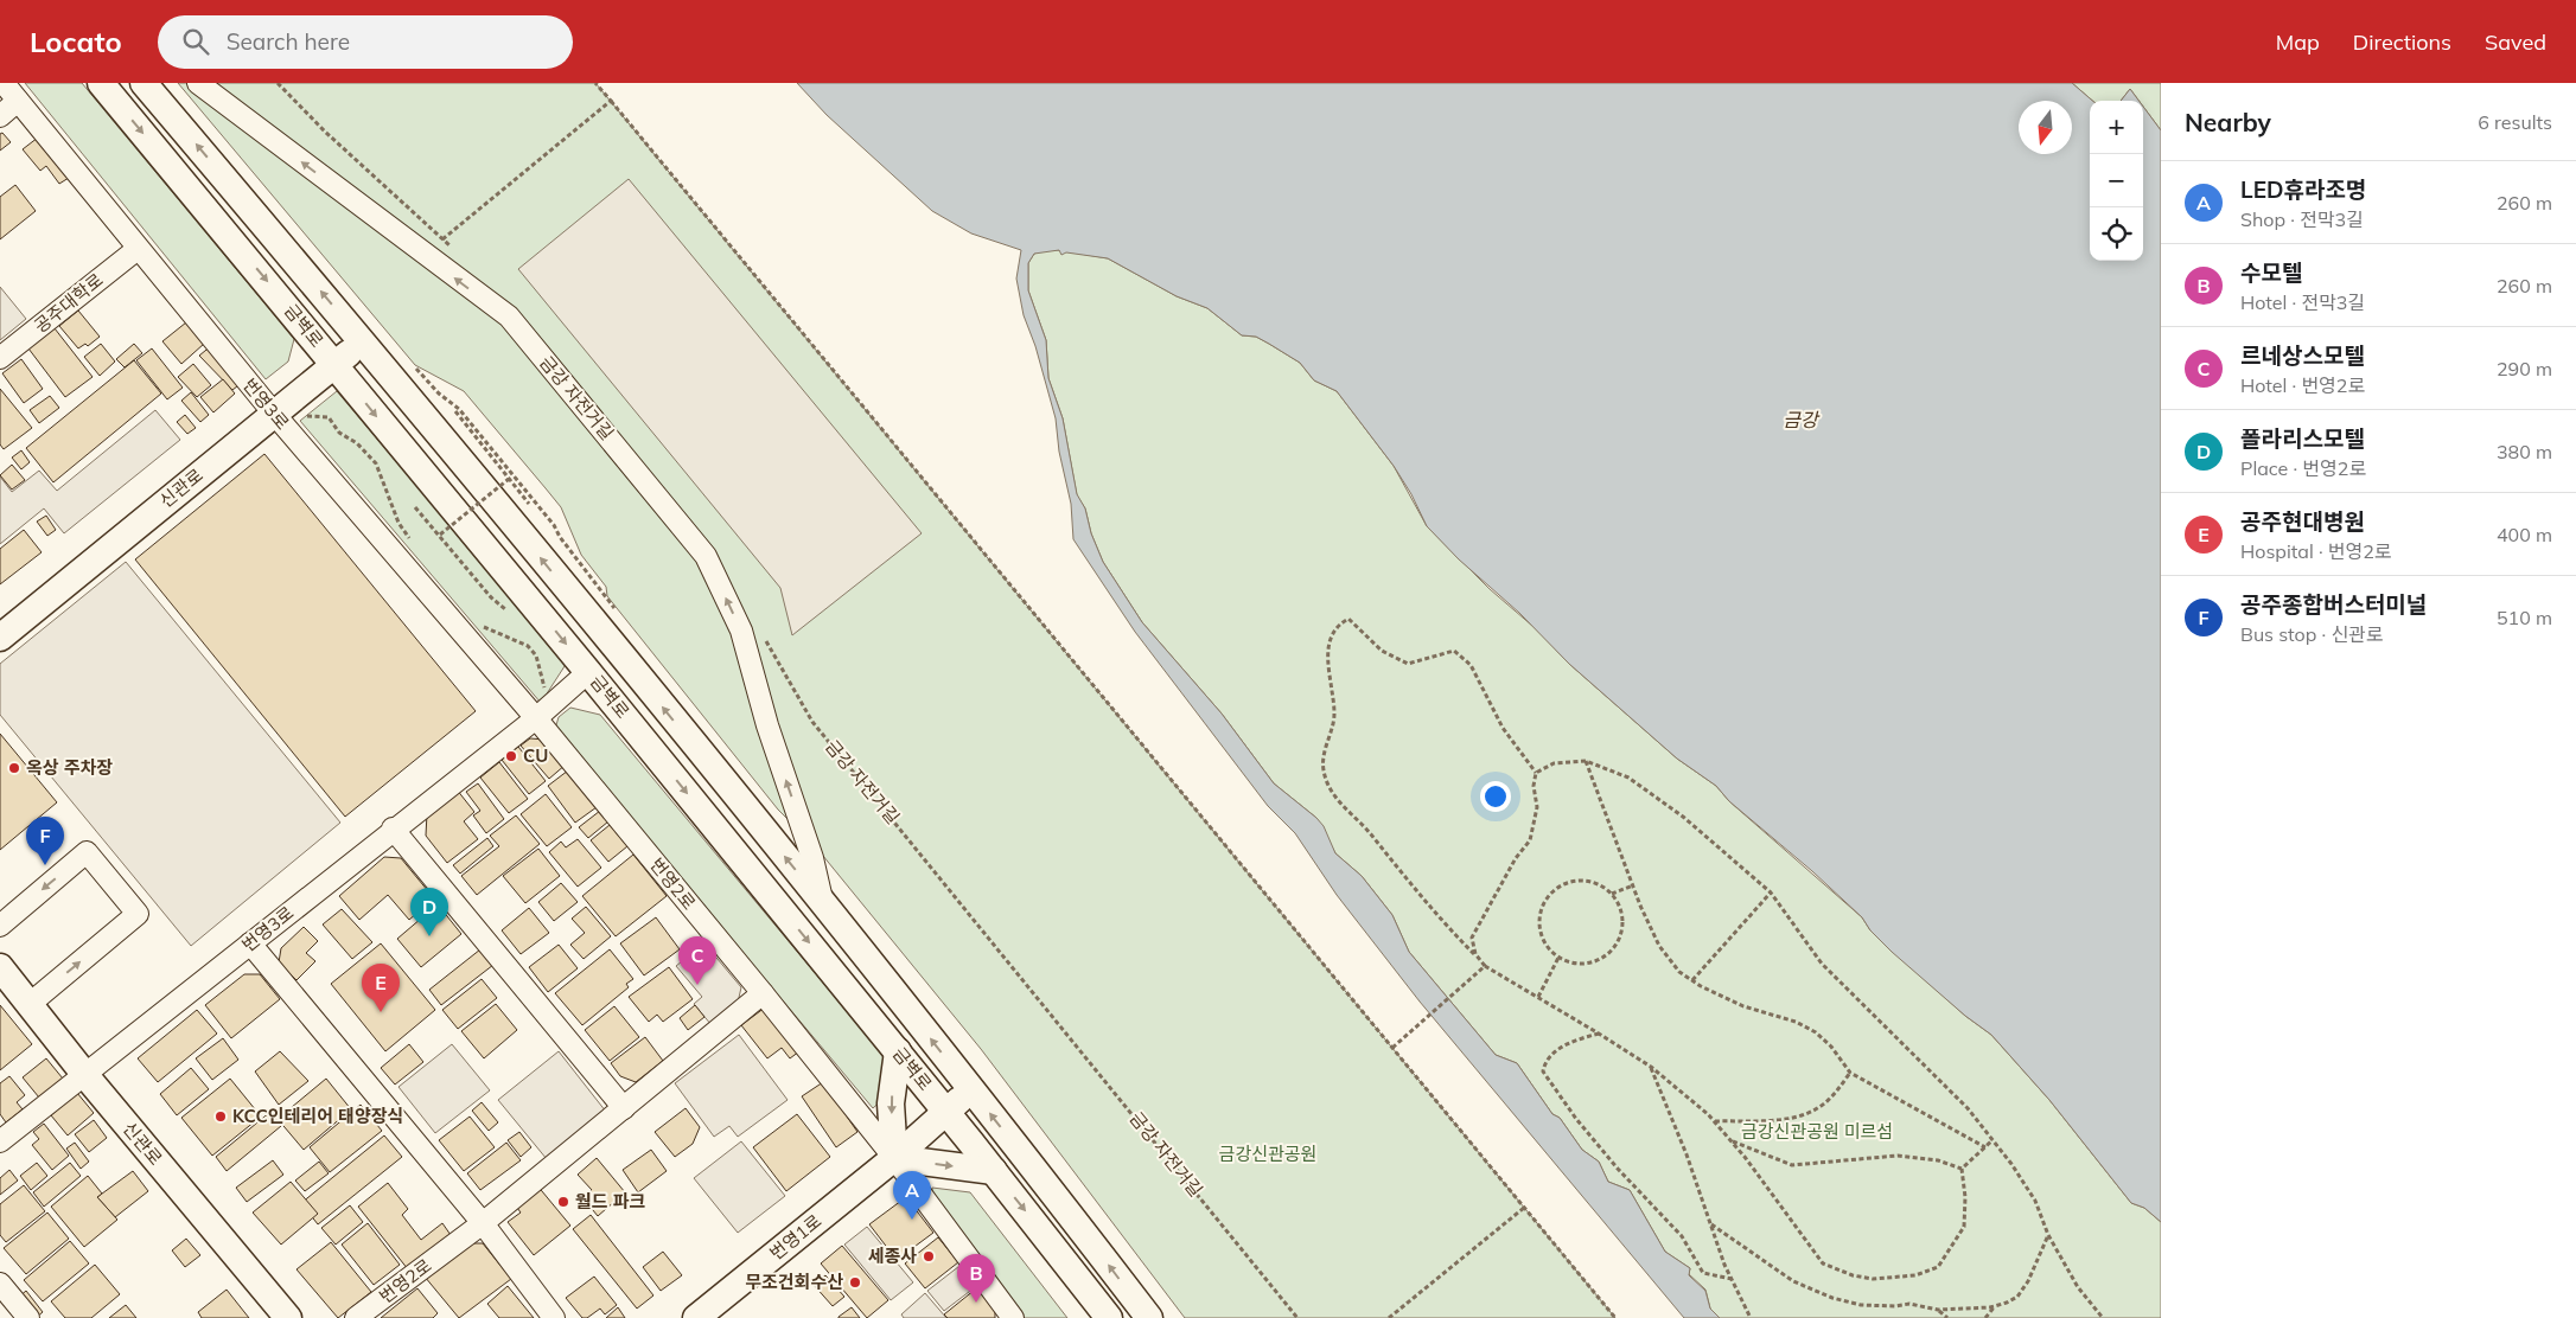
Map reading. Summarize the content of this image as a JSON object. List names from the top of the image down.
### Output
{
  "streets": {
    "main road": ["금벽로", "신관로", "번영1로"],
    "street": [
      "공주대학로",
      "금강 자전거길",
      "번영3로",
      "번영2로"
    ]
  },
  "crossings": [
    ["공주대학로", "번영3로"],
    ["금벽로", "금강 자전거길"],
    ["금벽로", "번영3로"],
    ["금벽로", "신관로"],
    ["금벽로", "번영1로"],
    ["번영3로", "신관로"],
    ["번영3로", "번영2로"]
  ],
  "one_way": ["금강 자전거길"],
  "water": ["금강"],
  "parks": ["금강신관공원 미르섬", "금강신관공원"],
  "places": [
    "CU",
    "옥상 주차장",
    "KCC인테리어 태양장식",
    "월드 파크",
    "세종사",
    "무조건회수산"
  ],
  "north": "bottom",
  "page": {
    "header": "Locato",
    "search": "Search here",
    "nav": ["Map", "Directions", "Saved"],
    "heading": ["Nearby", "6 results"],
    "map_buttons": ["+", "−"],
    "list": [
      {
        "mark": "A",
        "name": "LED휴라조명",
        "note": "Shop · 전막3길",
        "value": "260 m"
      },
      {
        "mark": "B",
        "name": "수모텔",
        "note": "Hotel · 전막3길",
        "value": "260 m"
      },
      {
        "mark": "C",
        "name": "르네상스모텔",
        "note": "Hotel · 번영2로",
        "value": "290 m"
      },
      {
        "mark": "D",
        "name": "폴라리스모텔",
        "note": "Place · 번영2로",
        "value": "380 m"
      },
      {
        "mark": "E",
        "name": "공주현대병원",
        "note": "Hospital · 번영2로",
        "value": "400 m"
      },
      {
        "mark": "F",
        "name": "공주종합버스터미널",
        "note": "Bus stop · 신관로",
        "value": "510 m"
      }
    ],
    "pins": [
      "F",
      "D",
      "C",
      "E",
      "A",
      "B"
    ]
  }
}
